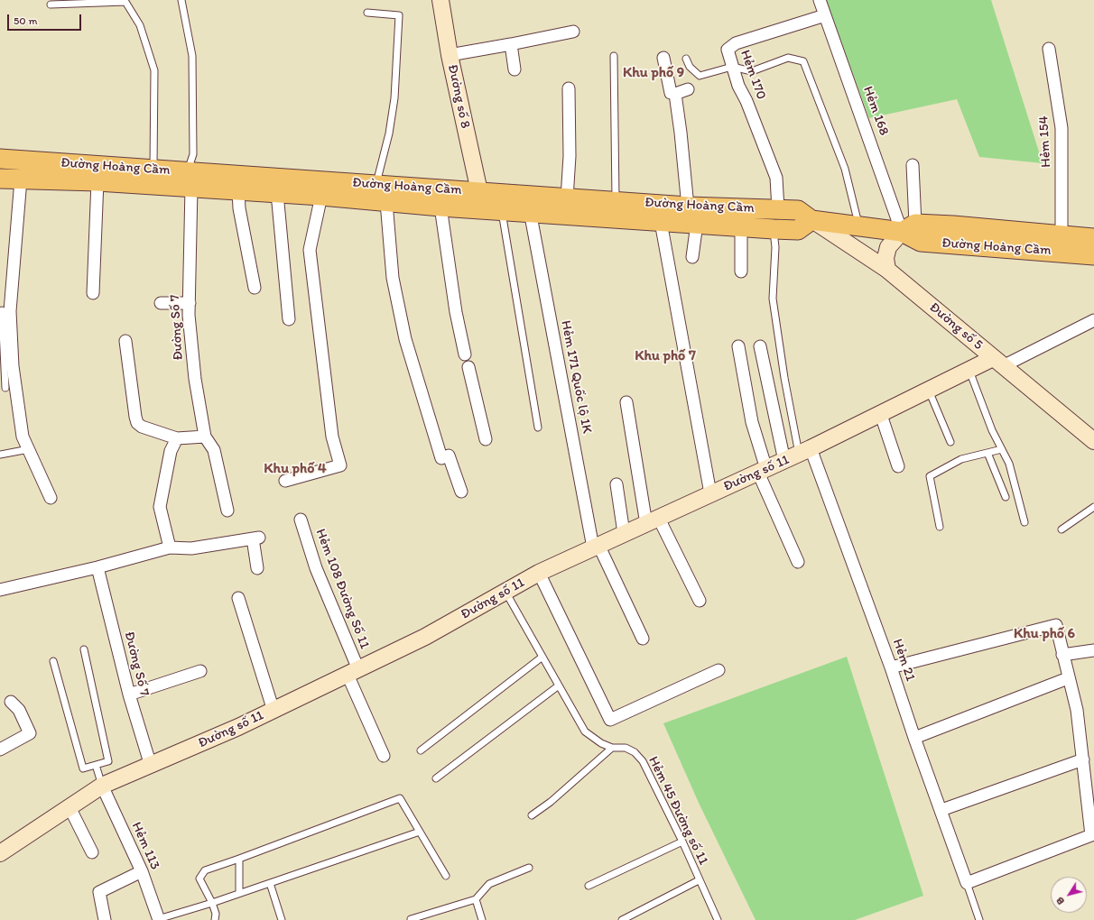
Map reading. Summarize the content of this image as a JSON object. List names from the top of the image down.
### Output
{
  "streets": {
    "main road": [
      "Đường số 8",
      "Đường Hoàng Cầm",
      "Đường số 5",
      "Đường số 11"
    ],
    "street": [
      "Hẻm 170",
      "Hẻm 168",
      "Hẻm 154",
      "Đường Số 7",
      "Hẻm 171 Quốc lộ 1K",
      "Hẻm 108 Đường Số 11",
      "Hẻm 21",
      "Hẻm 113"
    ],
    "lane": ["Hẻm 45 Đường số 11"]
  },
  "crossings": [
    ["Hẻm 170", "Hẻm 168"],
    ["Hẻm 170", "Đường Hoàng Cầm"],
    ["Đường số 8", "Đường Hoàng Cầm"],
    ["Hẻm 168", "Đường Hoàng Cầm"],
    ["Hẻm 154", "Đường Hoàng Cầm"],
    ["Đường Hoàng Cầm", "Đường số 5"],
    ["Đường Hoàng Cầm", "Đường Số 7"],
    ["Đường Hoàng Cầm", "Hẻm 171 Quốc lộ 1K"],
    ["Đường số 5", "Đường số 11"],
    ["Đường Số 7", "Đường số 11"],
    ["Hẻm 171 Quốc lộ 1K", "Đường số 11"],
    ["Đường số 11", "Hẻm 108 Đường Số 11"],
    ["Đường số 11", "Hẻm 21"],
    ["Đường số 11", "Hẻm 45 Đường số 11"],
    ["Đường số 11", "Hẻm 113"]
  ],
  "districts": [
    "Khu phố 9",
    "Khu phố 7",
    "Khu phố 4",
    "Khu phố 6"
  ],
  "scale_bar": "50 m",
  "north": "bottom left"
}
